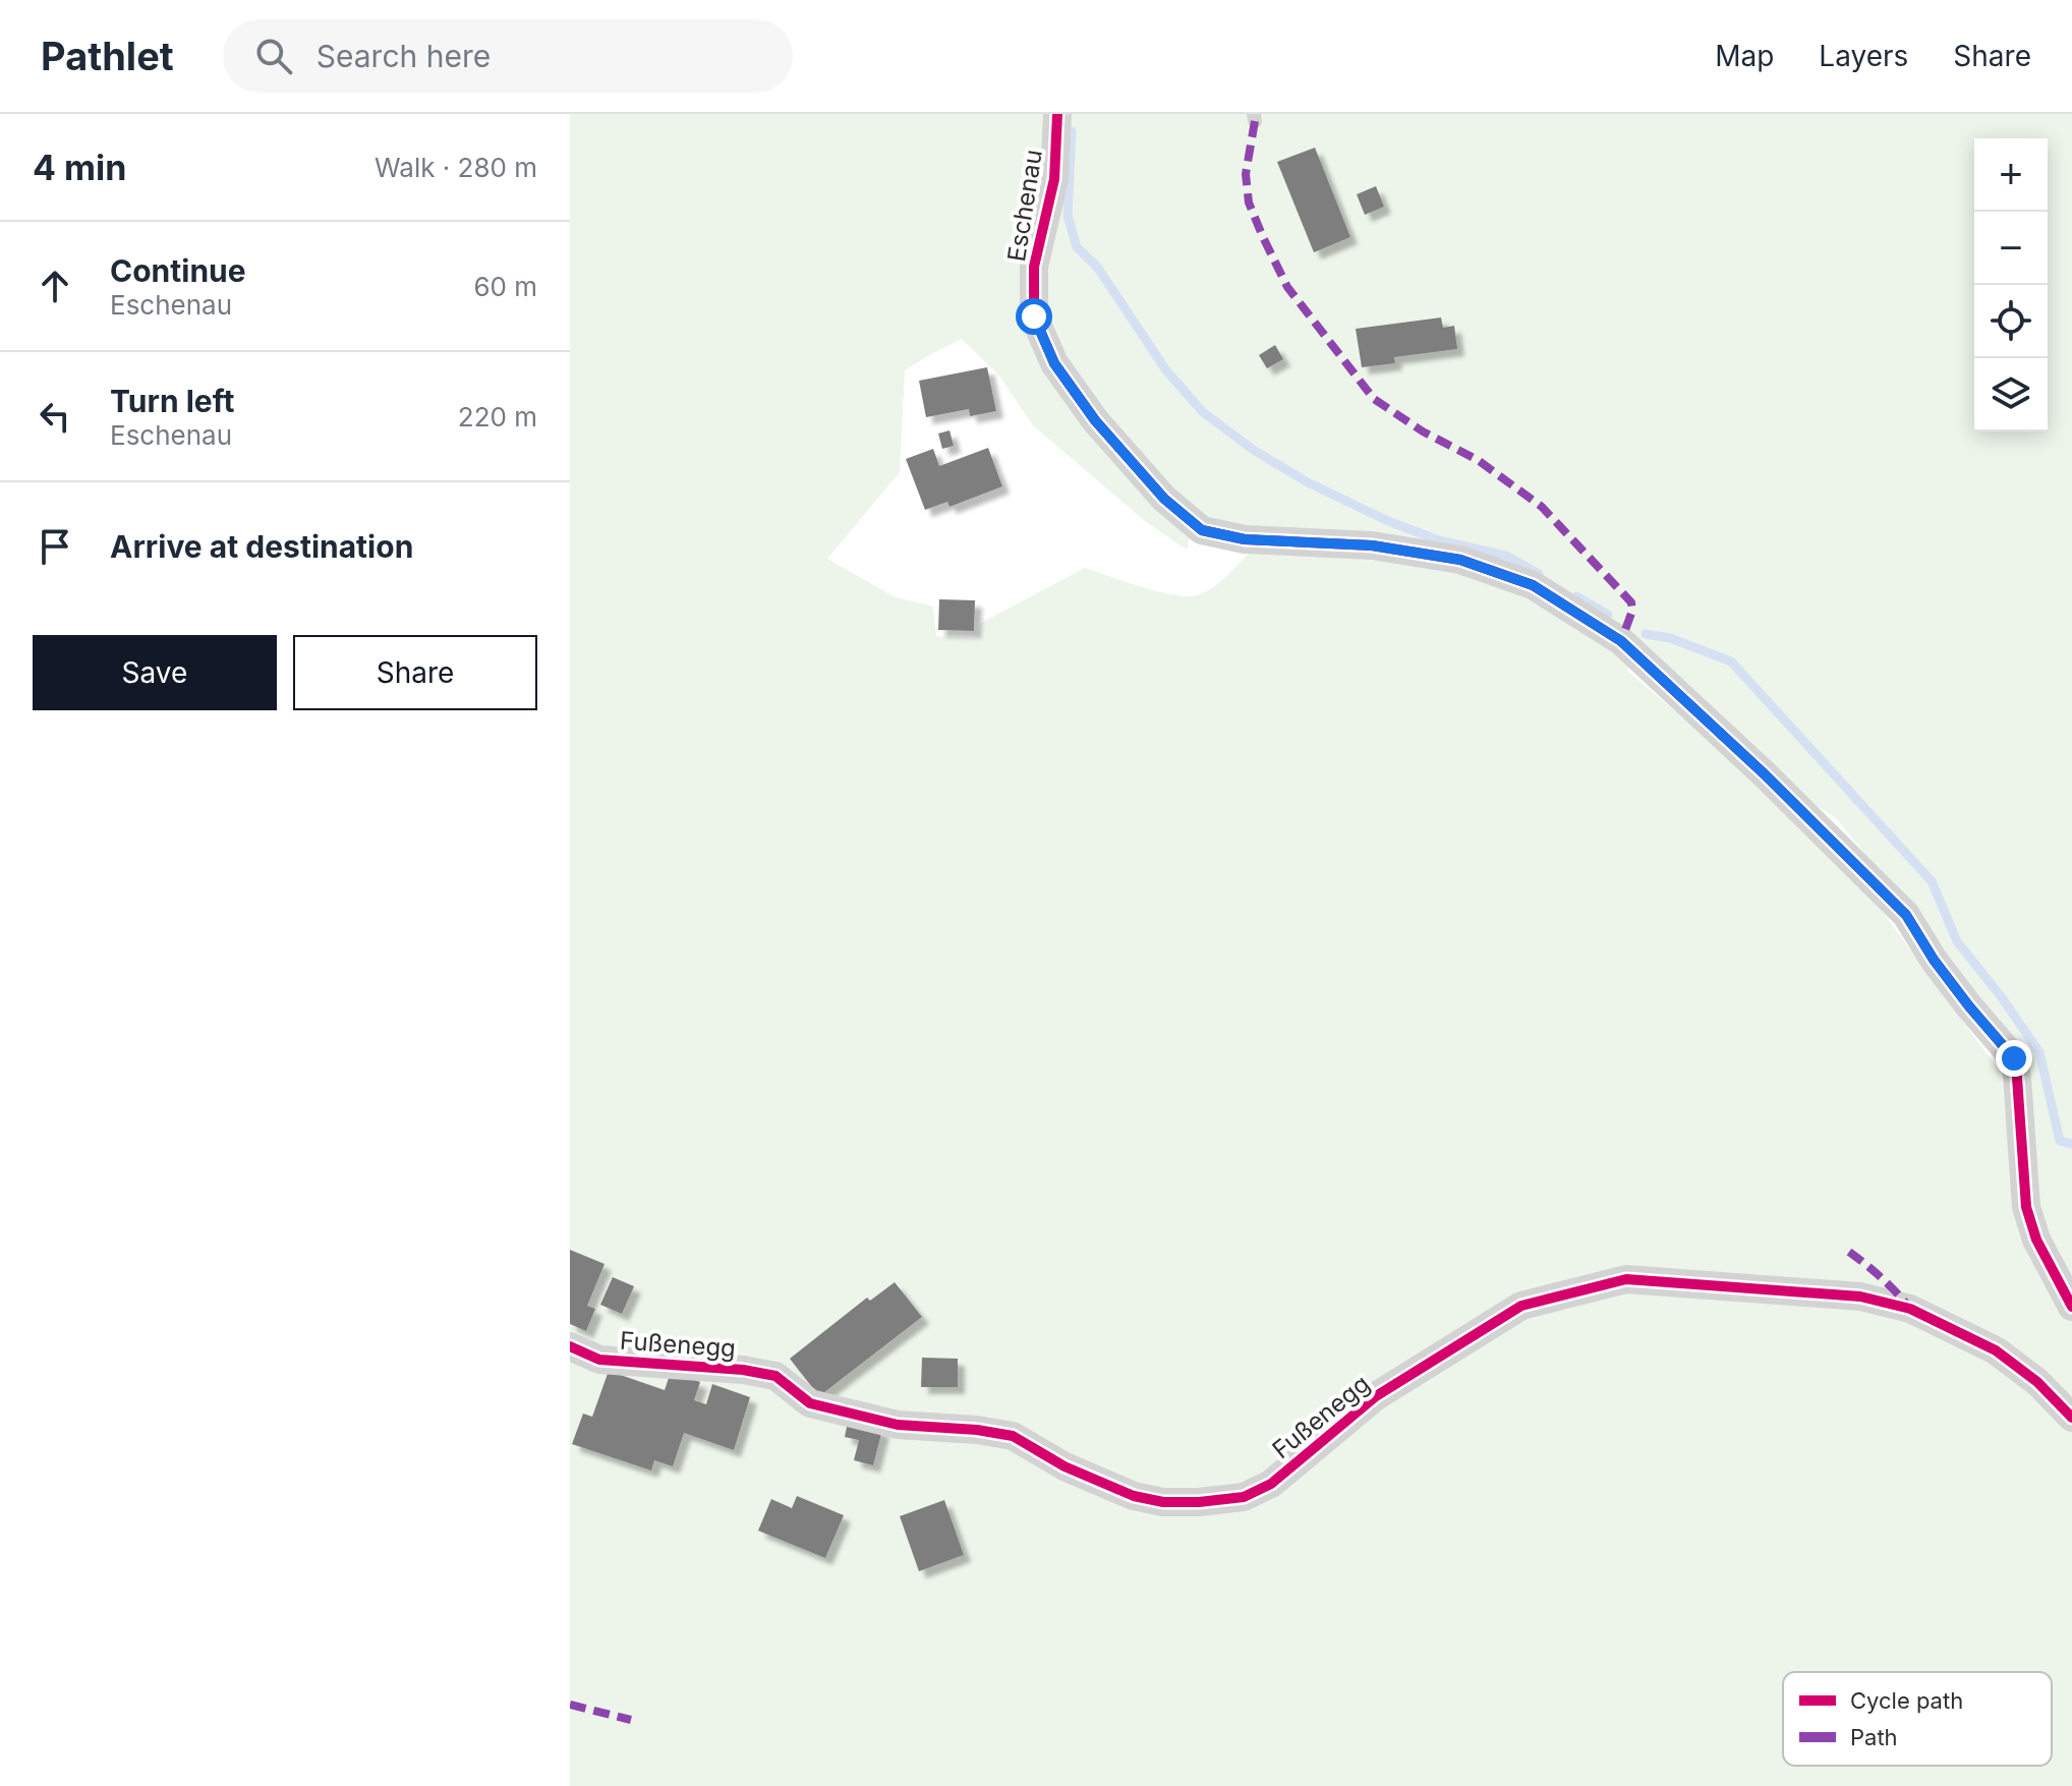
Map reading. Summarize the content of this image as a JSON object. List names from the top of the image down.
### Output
{
  "streets": {
    "street": ["Eschenau", "Fußenegg"]
  },
  "legend": ["Cycle path", "Path"],
  "page": {
    "header": "Pathlet",
    "search": "Search here",
    "nav": ["Map", "Layers", "Share"],
    "heading": ["4 min", "Walk · 280 m"],
    "map_buttons": ["+", "−"],
    "list": [
      ["Continue", "Eschenau", "60 m"],
      ["Turn left", "Eschenau", "220 m"],
      "Arrive at destination"
    ],
    "buttons": ["Save", "Share"]
  }
}
